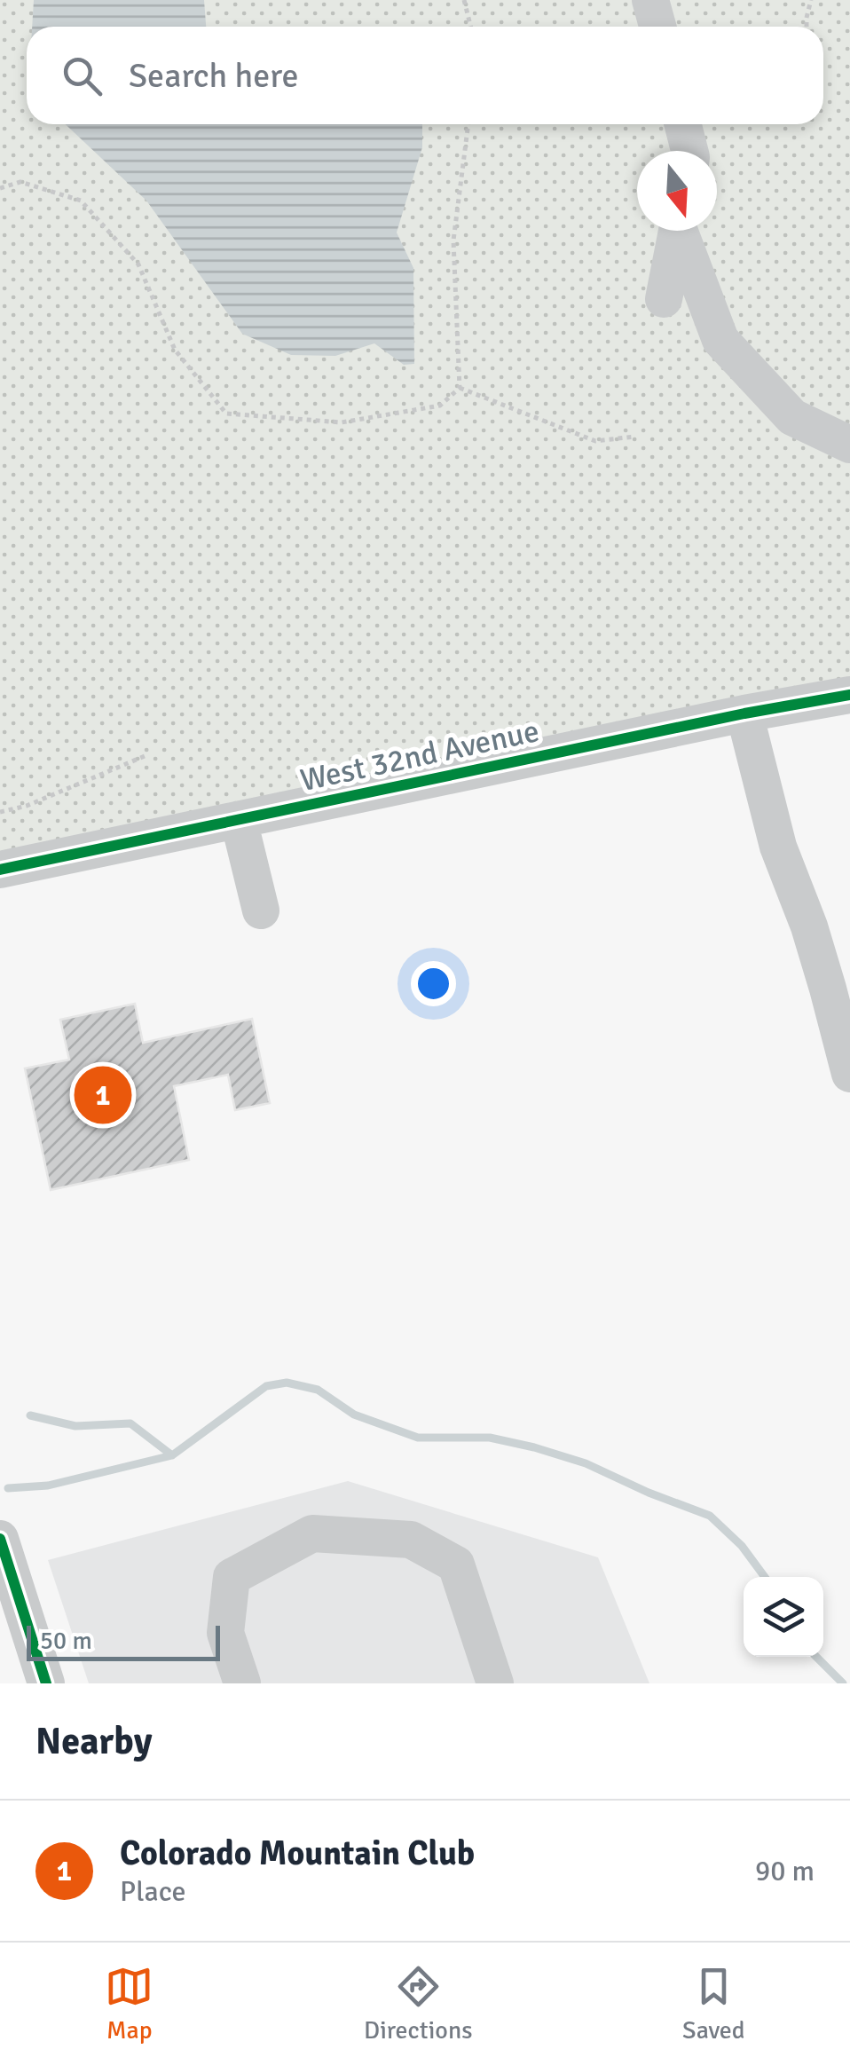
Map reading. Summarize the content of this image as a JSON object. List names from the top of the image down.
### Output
{
  "streets": {
    "street": ["West 32nd Avenue"]
  },
  "scale_bar": "50 m",
  "north": "bottom",
  "page": {
    "search": "Search here",
    "pins": "1",
    "scale": "50 m",
    "heading": "Nearby",
    "list": [
      {
        "mark": "1",
        "name": "Colorado Mountain Club",
        "note": "Place",
        "value": "90 m"
      }
    ],
    "nav": ["Map", "Directions", "Saved"]
  }
}
